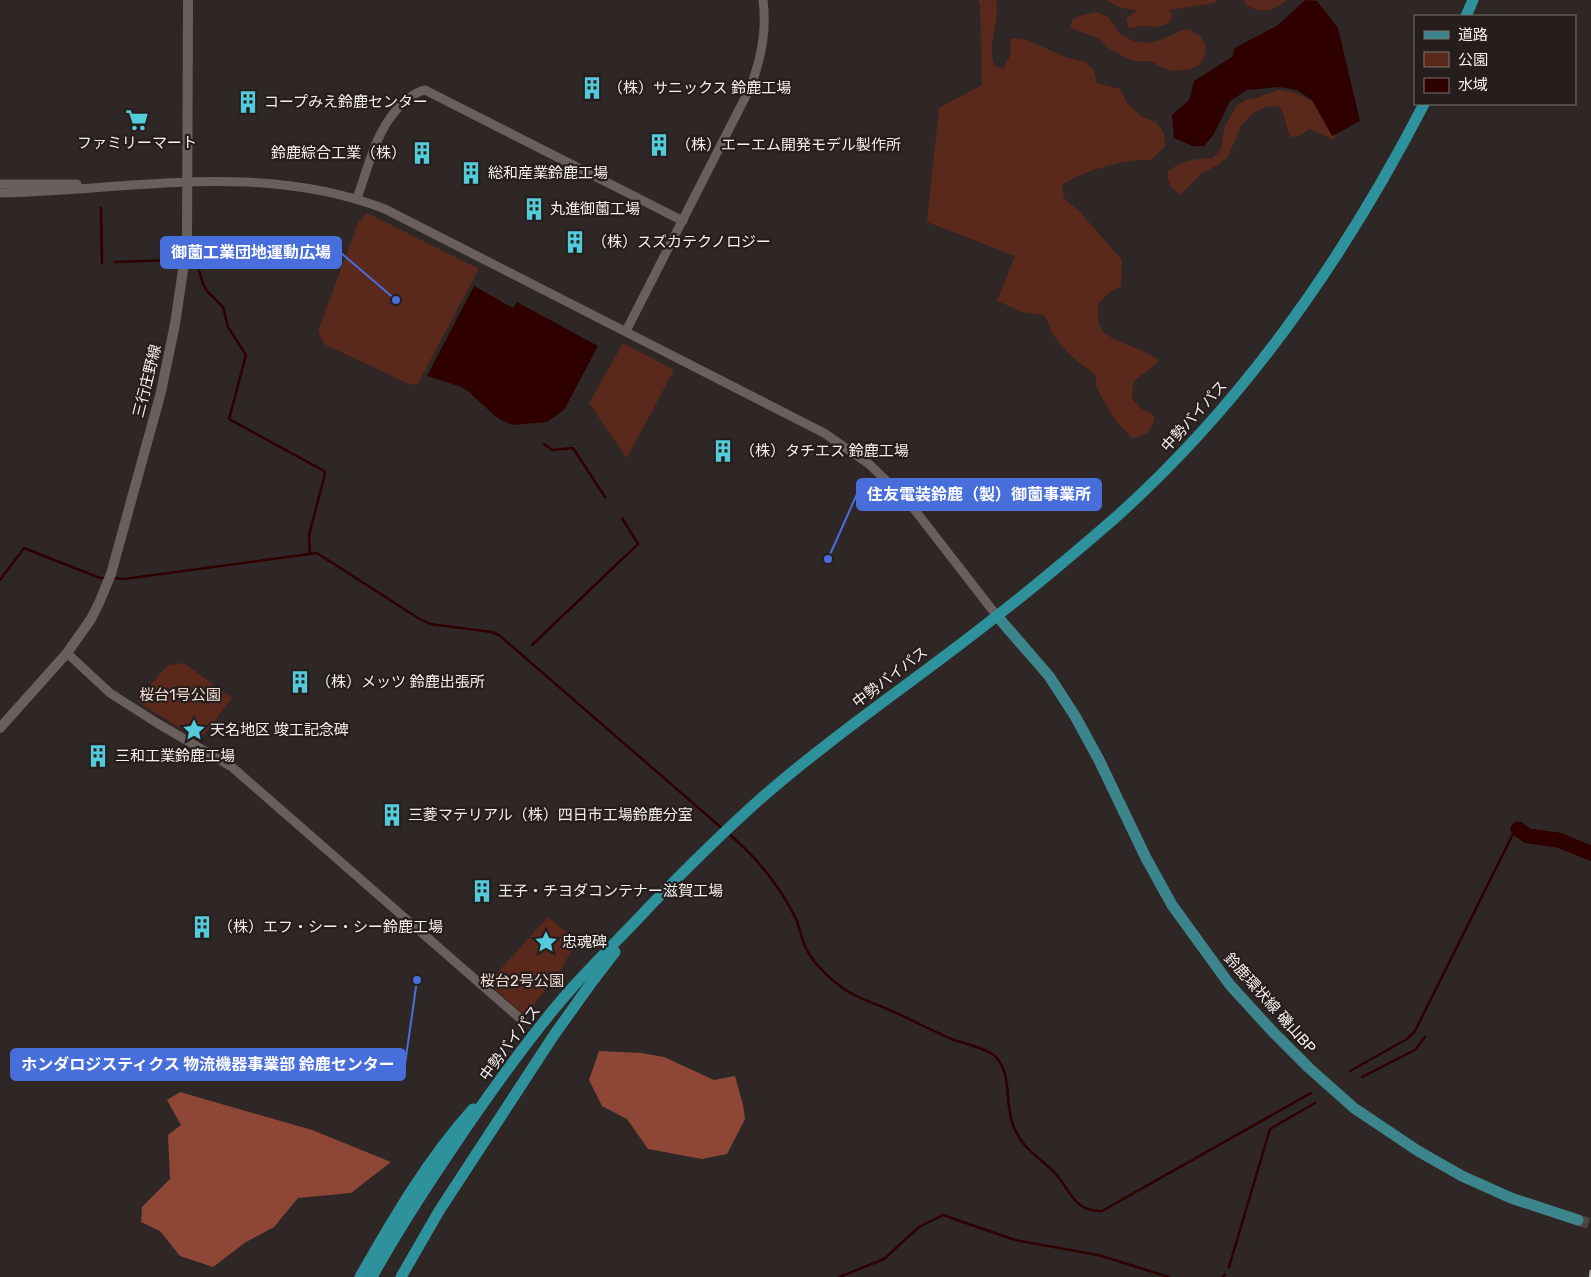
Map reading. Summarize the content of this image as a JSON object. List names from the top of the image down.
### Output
{
  "streets": {
    "highway": ["中勢バイパス"],
    "main road": ["三行庄野線", "鈴鹿環状線 磯山BP"]
  },
  "crossings": [
    ["中勢バイパス", "鈴鹿環状線 磯山BP"]
  ],
  "parks": ["桜台1号公園", "桜台2号公園"],
  "places": {
    "building": [
      "（株）サニックス 鈴鹿工場",
      "コープみえ鈴鹿センター",
      "（株）エーエム開発モデル製作所",
      "鈴鹿綜合工業（株）",
      "総和産業鈴鹿工場",
      "丸進御薗工場",
      "（株）スズカテクノロジー",
      "（株）タチエス 鈴鹿工場",
      "（株）メッツ 鈴鹿出張所",
      "三和工業鈴鹿工場",
      "三菱マテリアル（株）四日市工場鈴鹿分室",
      "王子・チヨダコンテナー滋賀工場",
      "（株）エフ・シー・シー鈴鹿工場"
    ],
    "supermarket": ["ファミリーマート"],
    "other": ["御薗工業団地運動広場", "住友電装鈴鹿（製）御薗事業所", "ホンダロジスティクス 物流機器事業部 鈴鹿センター"],
    "place": ["天名地区 竣工記念碑", "忠魂碑"]
  },
  "legend": ["道路", "公園", "水域"]
}
